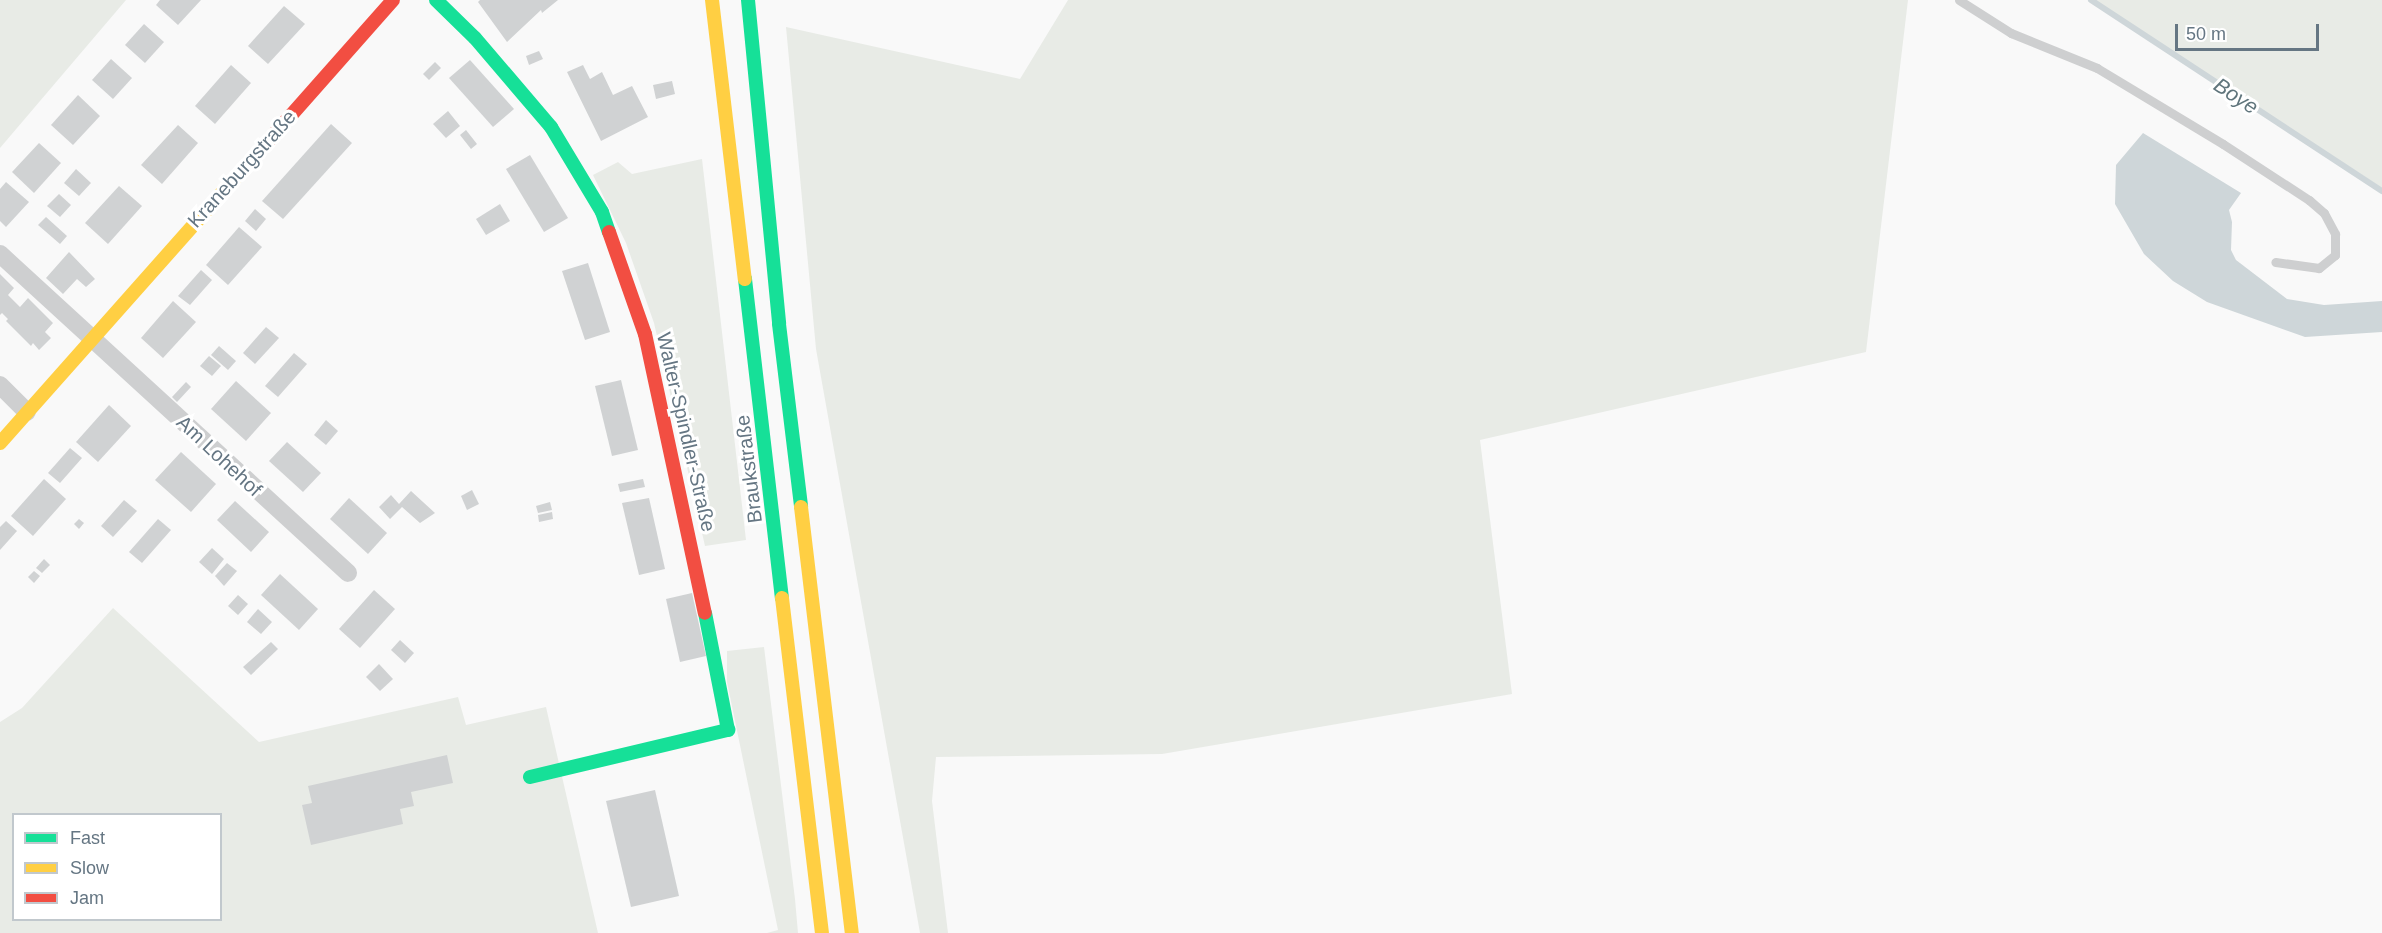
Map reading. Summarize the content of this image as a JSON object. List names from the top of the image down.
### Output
{
  "streets": {
    "main road": ["Kraneburgstraße", "Walter-Spindler-Straße", "Braukstraße"],
    "street": ["Am Lohehof"]
  },
  "crossings": [
    ["Kraneburgstraße", "Am Lohehof"]
  ],
  "water": ["Boye"],
  "legend": ["Fast", "Slow", "Jam"],
  "scale_bar": "50 m"
}
